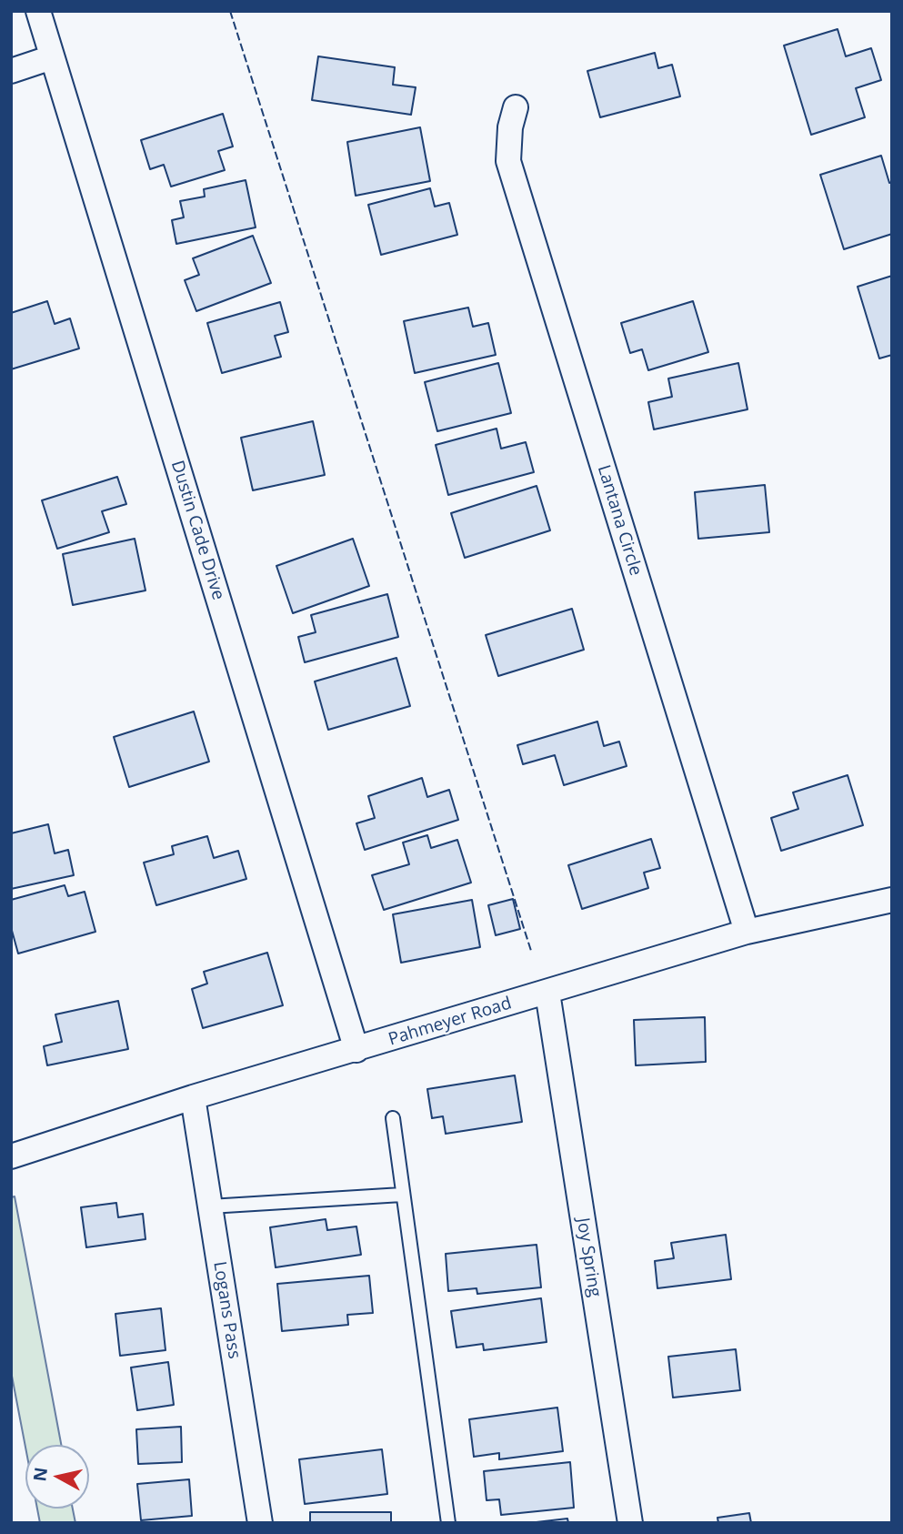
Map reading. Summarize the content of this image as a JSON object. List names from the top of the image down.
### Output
{
  "streets": {
    "street": [
      "Lantana Circle",
      "Dustin Cade Drive",
      "Pahmeyer Road",
      "Joy Spring",
      "Logans Pass"
    ]
  },
  "crossings": [
    ["Lantana Circle", "Pahmeyer Road"],
    ["Dustin Cade Drive", "Pahmeyer Road"],
    ["Pahmeyer Road", "Joy Spring"],
    ["Pahmeyer Road", "Logans Pass"]
  ],
  "north": "left"
}
